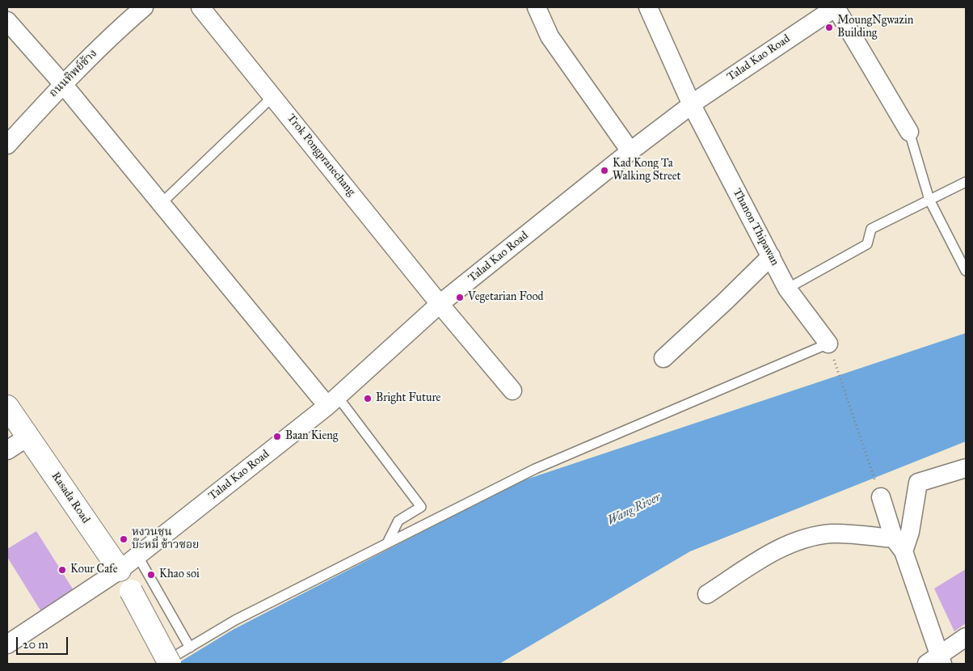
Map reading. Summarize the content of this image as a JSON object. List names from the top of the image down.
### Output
{
  "streets": {
    "street": [
      "Talad Kao Road",
      "ถนนทิพย์ช้าง",
      "Trok Pongpranechang",
      "Thanon Thipawan",
      "Rasada Road"
    ]
  },
  "crossings": [
    ["Talad Kao Road", "Trok Pongpranechang"],
    ["Talad Kao Road", "Thanon Thipawan"],
    ["Talad Kao Road", "Rasada Road"]
  ],
  "water": ["Wang River"],
  "places": [
    "MoungNgwazin Building",
    "Kad Kong Ta Walking Street",
    "Vegetarian Food",
    "Bright Future",
    "Baan Kieng",
    "หงวนชุน บ๊ะหมี่ ข้าวซอย",
    "Kour Cafe",
    "Khao soi"
  ],
  "scale_bar": "20 m"
}
